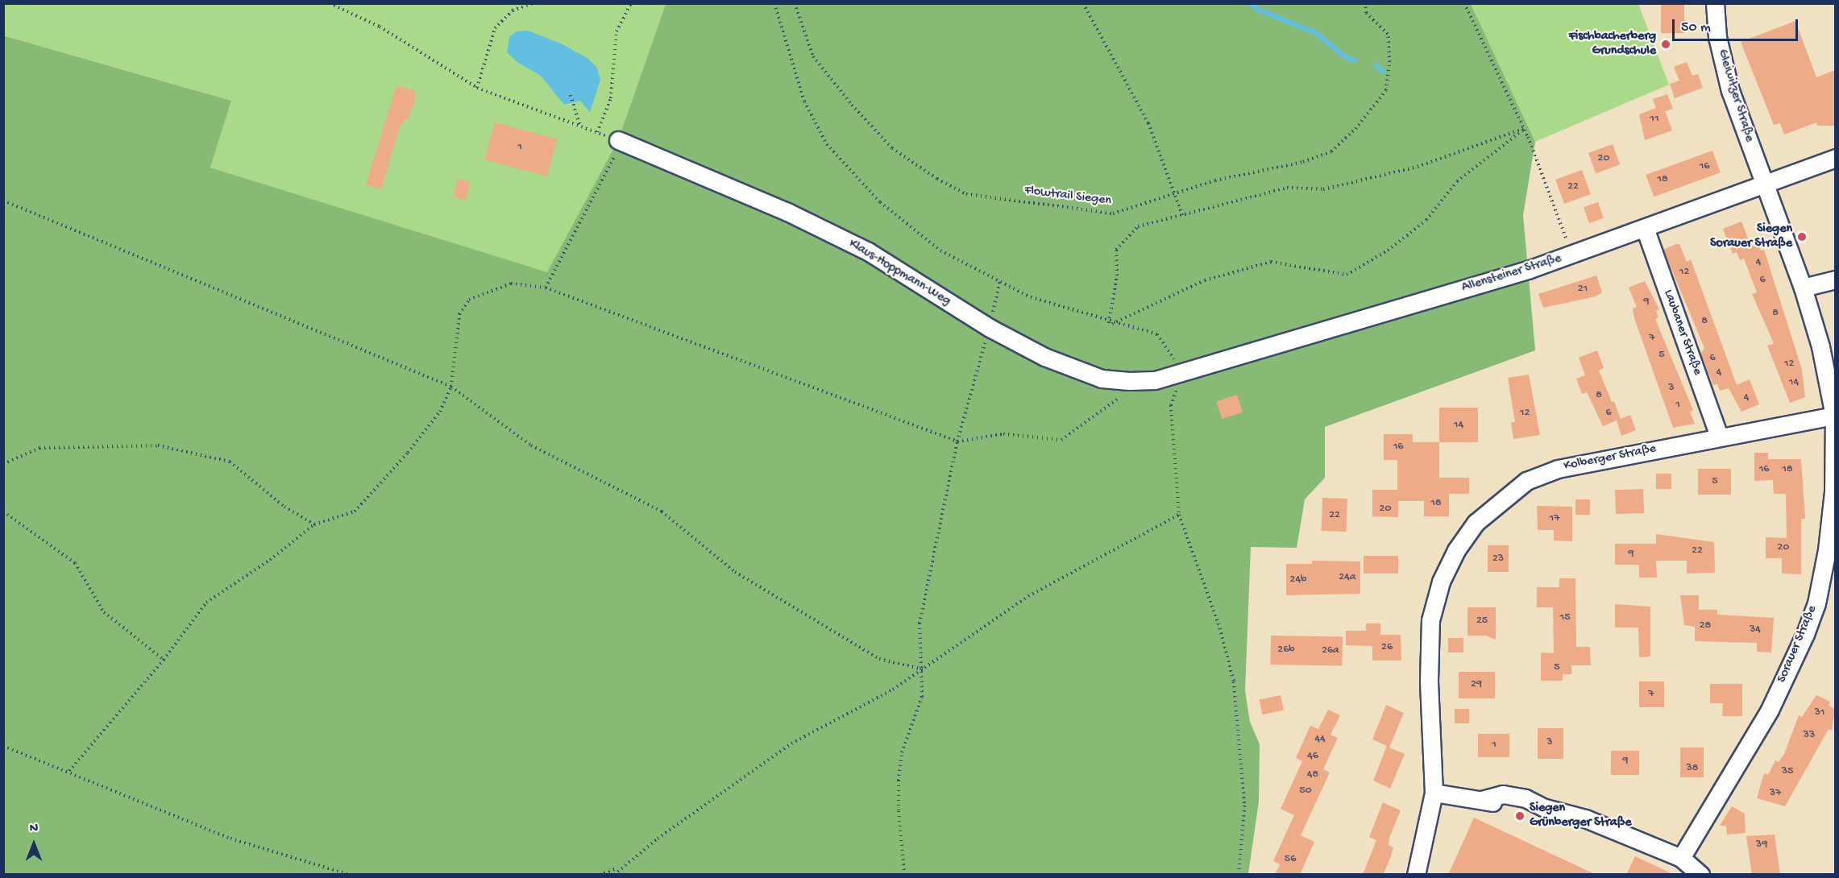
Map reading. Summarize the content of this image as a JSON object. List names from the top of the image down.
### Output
{
  "streets": {
    "street": [
      "Gleiwitzer Straße",
      "Klaus-Hoppmann-Weg",
      "Allensteiner Straße",
      "Laubaner Straße",
      "Kolberger Straße",
      "Sorauer Straße"
    ],
    "path": ["Flowtrail Siegen"]
  },
  "crossings": [
    ["Gleiwitzer Straße", "Allensteiner Straße"],
    ["Gleiwitzer Straße", "Sorauer Straße"],
    ["Klaus-Hoppmann-Weg", "Allensteiner Straße"],
    ["Allensteiner Straße", "Laubaner Straße"],
    ["Allensteiner Straße", "Sorauer Straße"],
    ["Laubaner Straße", "Kolberger Straße"],
    ["Kolberger Straße", "Sorauer Straße"]
  ],
  "places": ["Fischbacherberg Grundschule", "Siegen Sorauer Straße", "Siegen Grünberger Straße"],
  "house_numbers": [
    "11",
    "1",
    "20",
    "16",
    "18",
    "22",
    "4",
    "12",
    "6",
    "21",
    "9",
    "8",
    "8",
    "7",
    "5",
    "6",
    "12",
    "4",
    "14",
    "3",
    "8",
    "4",
    "1",
    "12",
    "6",
    "14",
    "16",
    "16",
    "18",
    "5",
    "18",
    "20",
    "22",
    "17",
    "20",
    "22",
    "9",
    "23",
    "24a",
    "24b",
    "15",
    "25",
    "28",
    "34",
    "26",
    "26b",
    "26a",
    "5",
    "29",
    "7",
    "31",
    "33",
    "44",
    "3",
    "1",
    "46",
    "9",
    "38",
    "35",
    "48",
    "50",
    "37",
    "39",
    "56"
  ],
  "scale_bar": "50 m",
  "north": "top"
}
